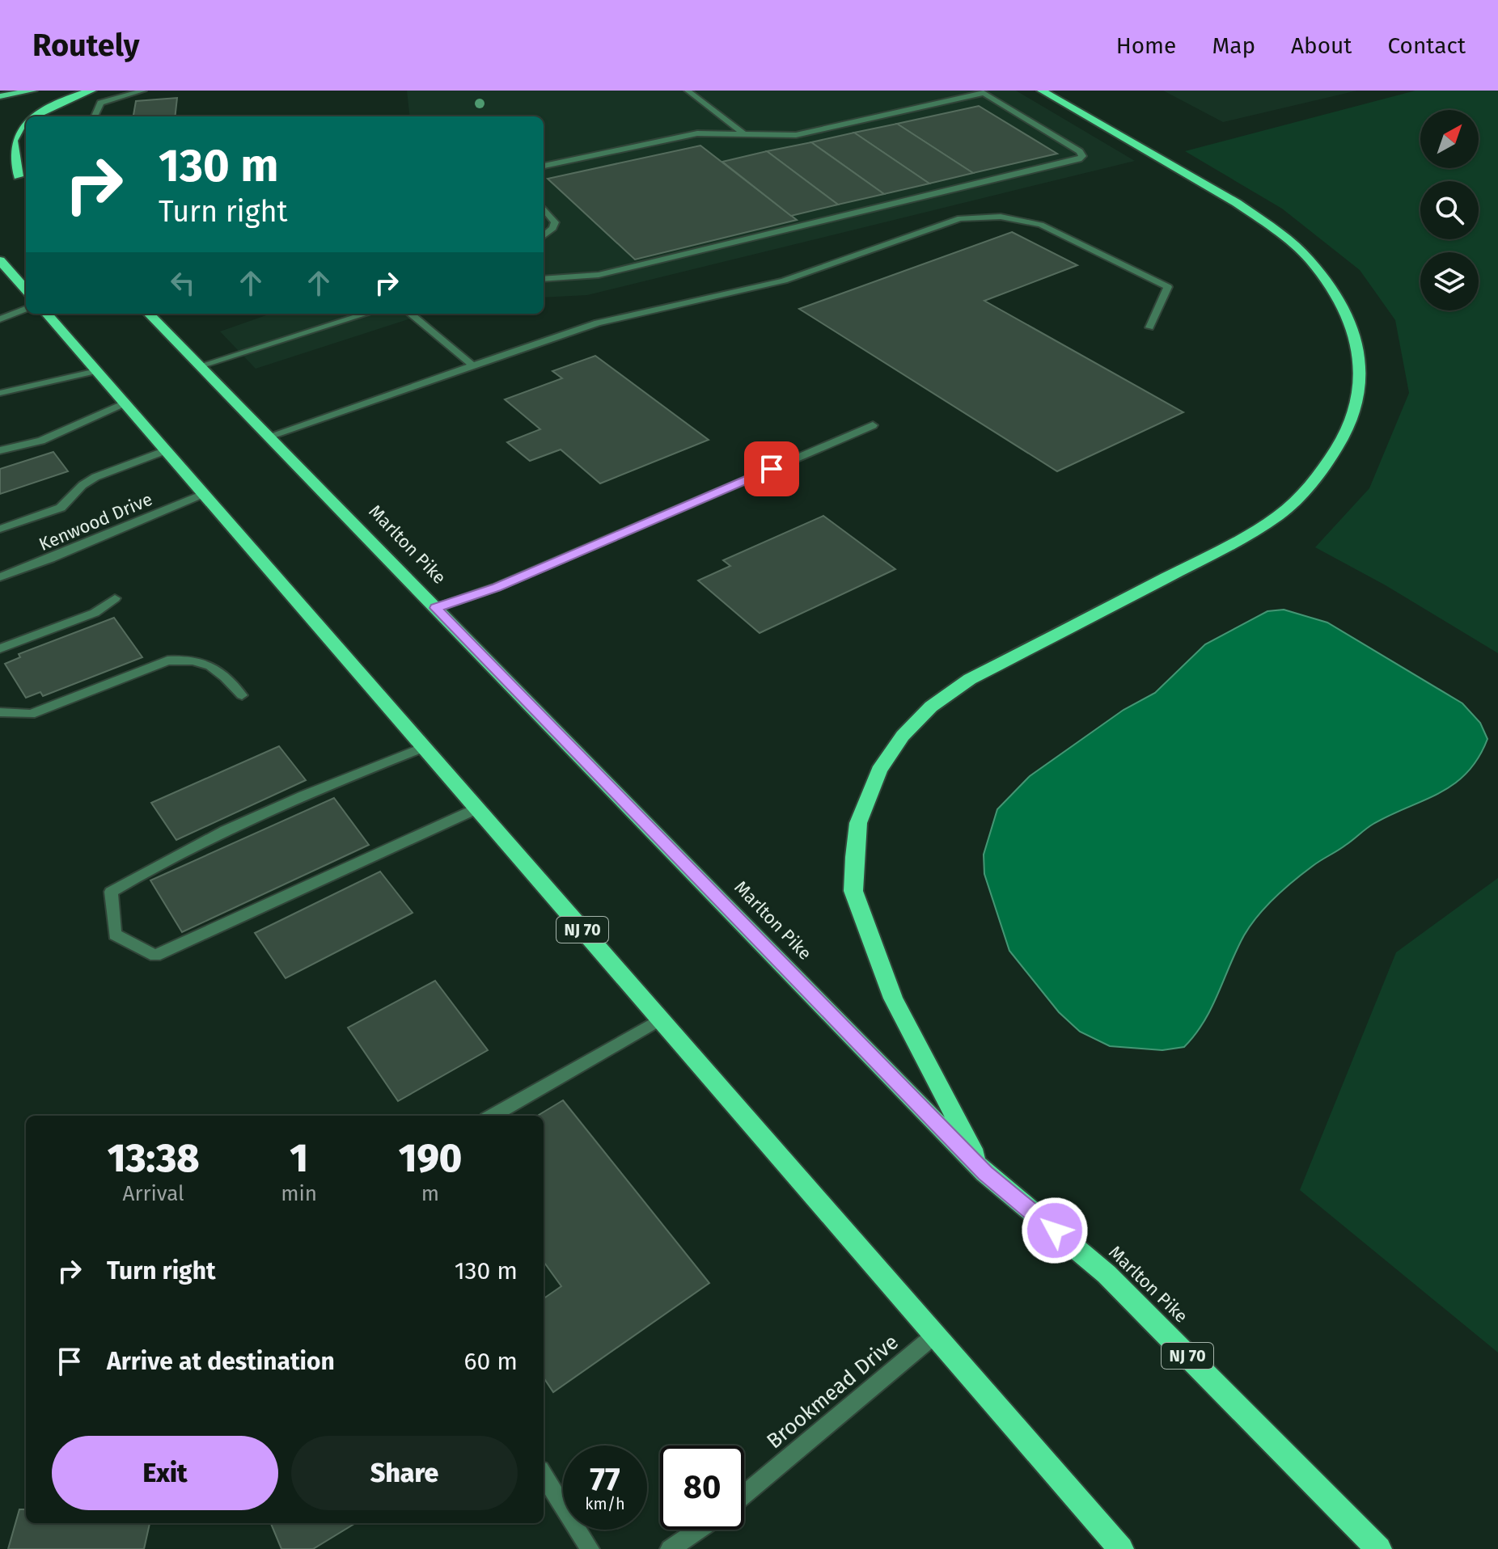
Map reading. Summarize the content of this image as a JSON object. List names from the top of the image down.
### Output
{
  "streets": {
    "highway": ["Marlton Pike", "NJ 70"],
    "street": ["Kenwood Drive", "Brookmead Drive"]
  },
  "crossings": [
    ["Kenwood Drive", "NJ 70"],
    ["NJ 70", "Brookmead Drive"]
  ],
  "north": "top right",
  "page": {
    "header": "Routely",
    "nav": [
      "Home",
      "Map",
      "About",
      "Contact"
    ],
    "turn": ["130 m", "Turn right"],
    "eta": [
      "13:38",
      "Arrival",
      "1",
      "min",
      "190",
      "m"
    ],
    "list": [
      {
        "name": "Turn right",
        "value": "130 m"
      },
      {
        "name": "Arrive at destination",
        "value": "60 m"
      }
    ],
    "buttons": ["Exit", "Share"],
    "speed": "77 km/h",
    "limit": "80"
  }
}
